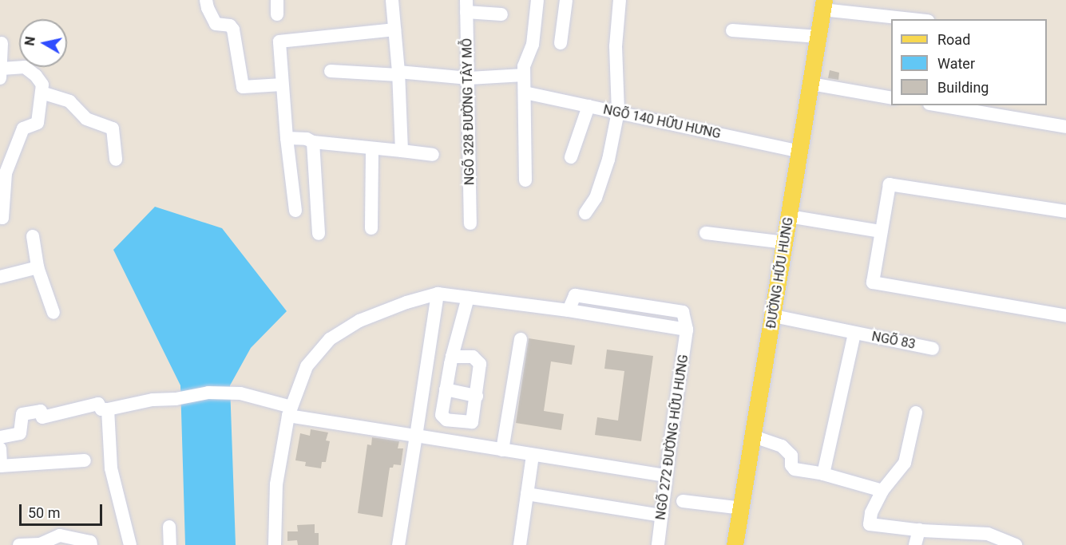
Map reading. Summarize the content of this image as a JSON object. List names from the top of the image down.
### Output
{
  "streets": {
    "main road": ["ĐƯỜNG HỮU HƯNG"],
    "street": [
      "NGÕ 328 ĐƯỜNG TÂY MỖ",
      "NGÕ 140 HỮU HƯNG",
      "NGÕ 83",
      "NGÕ 272 ĐƯỜNG HỮU HƯNG"
    ]
  },
  "crossings": [
    ["NGÕ 140 HỮU HƯNG", "ĐƯỜNG HỮU HƯNG"],
    ["ĐƯỜNG HỮU HƯNG", "NGÕ 83"]
  ],
  "legend": ["Road", "Water", "Building"],
  "scale_bar": "50 m",
  "north": "left"
}
